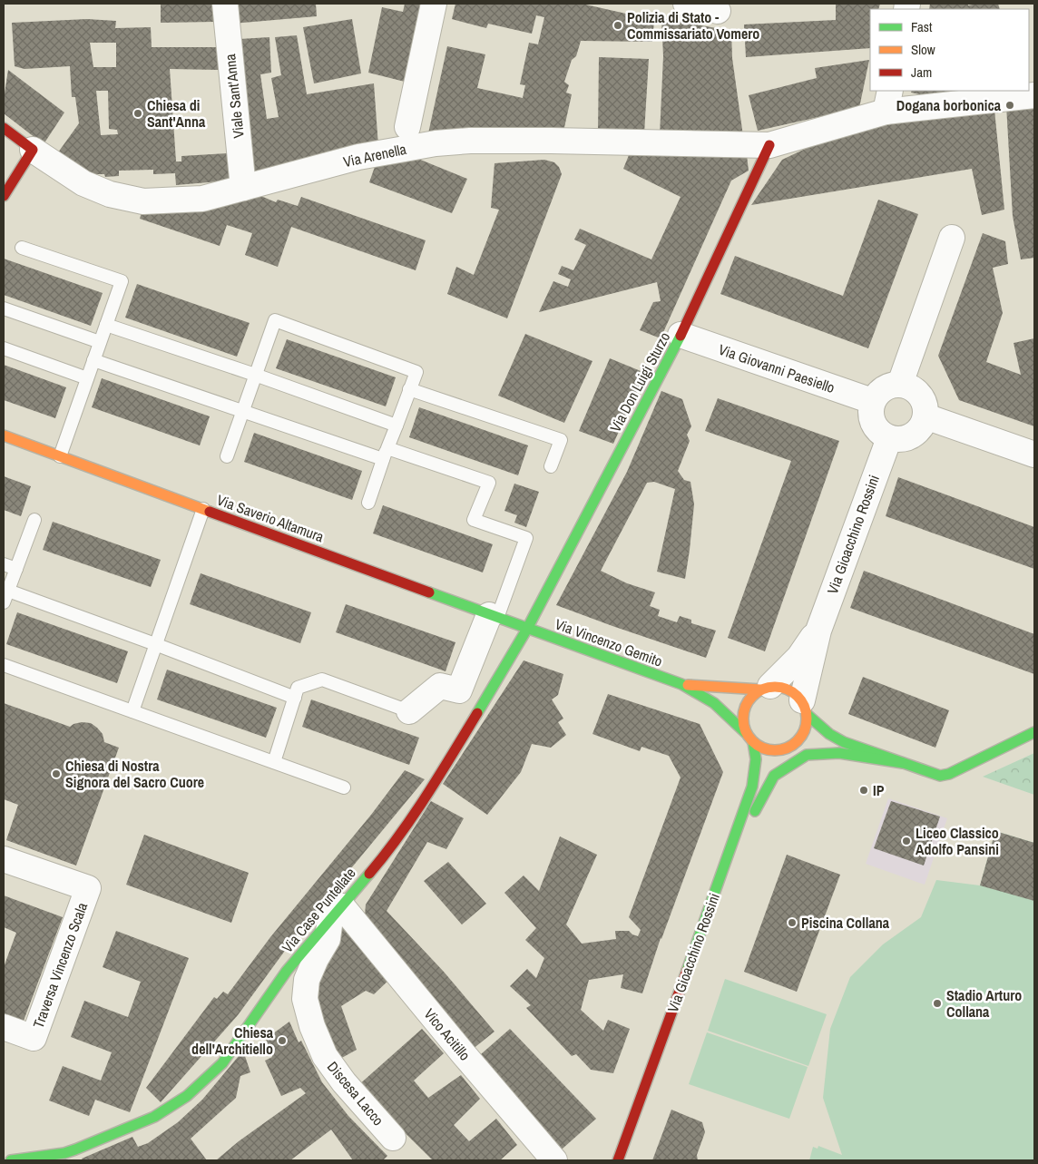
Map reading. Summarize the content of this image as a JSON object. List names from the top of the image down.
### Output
{
  "streets": {
    "main road": [
      "Via Arenella",
      "Via Don Luigi Sturzo",
      "Via Saverio Altamura",
      "Via Gioacchino Rossini",
      "Via Vincenzo Gemito",
      "Via Case Puntellate"
    ],
    "street": [
      "Viale Sant'Anna",
      "Via Giovanni Paesiello",
      "Traversa Vincenzo Scala",
      "Vico Acitillo",
      "Discesa Lacco"
    ]
  },
  "crossings": [
    ["Viale Sant'Anna", "Via Arenella"],
    ["Via Arenella", "Via Don Luigi Sturzo"],
    ["Via Giovanni Paesiello", "Via Don Luigi Sturzo"],
    ["Via Giovanni Paesiello", "Via Gioacchino Rossini"],
    ["Via Don Luigi Sturzo", "Via Saverio Altamura"],
    ["Via Don Luigi Sturzo", "Via Vincenzo Gemito"],
    ["Via Don Luigi Sturzo", "Via Case Puntellate"],
    ["Via Saverio Altamura", "Via Vincenzo Gemito"],
    ["Via Saverio Altamura", "Via Case Puntellate"],
    ["Via Gioacchino Rossini", "Via Vincenzo Gemito"],
    ["Via Vincenzo Gemito", "Via Case Puntellate"],
    ["Via Case Puntellate", "Vico Acitillo"],
    ["Via Case Puntellate", "Discesa Lacco"],
    ["Vico Acitillo", "Discesa Lacco"]
  ],
  "places": [
    "Polizia di Stato - Commissariato Vomero",
    "Dogana borbonica",
    "Chiesa di Sant'Anna",
    "Chiesa di Nostra Signora del Sacro Cuore",
    "IP",
    "Liceo Classico Adolfo Pansini",
    "Piscina Collana",
    "Stadio Arturo Collana",
    "Chiesa dell'Architiello"
  ],
  "legend": ["Fast", "Slow", "Jam"]
}
